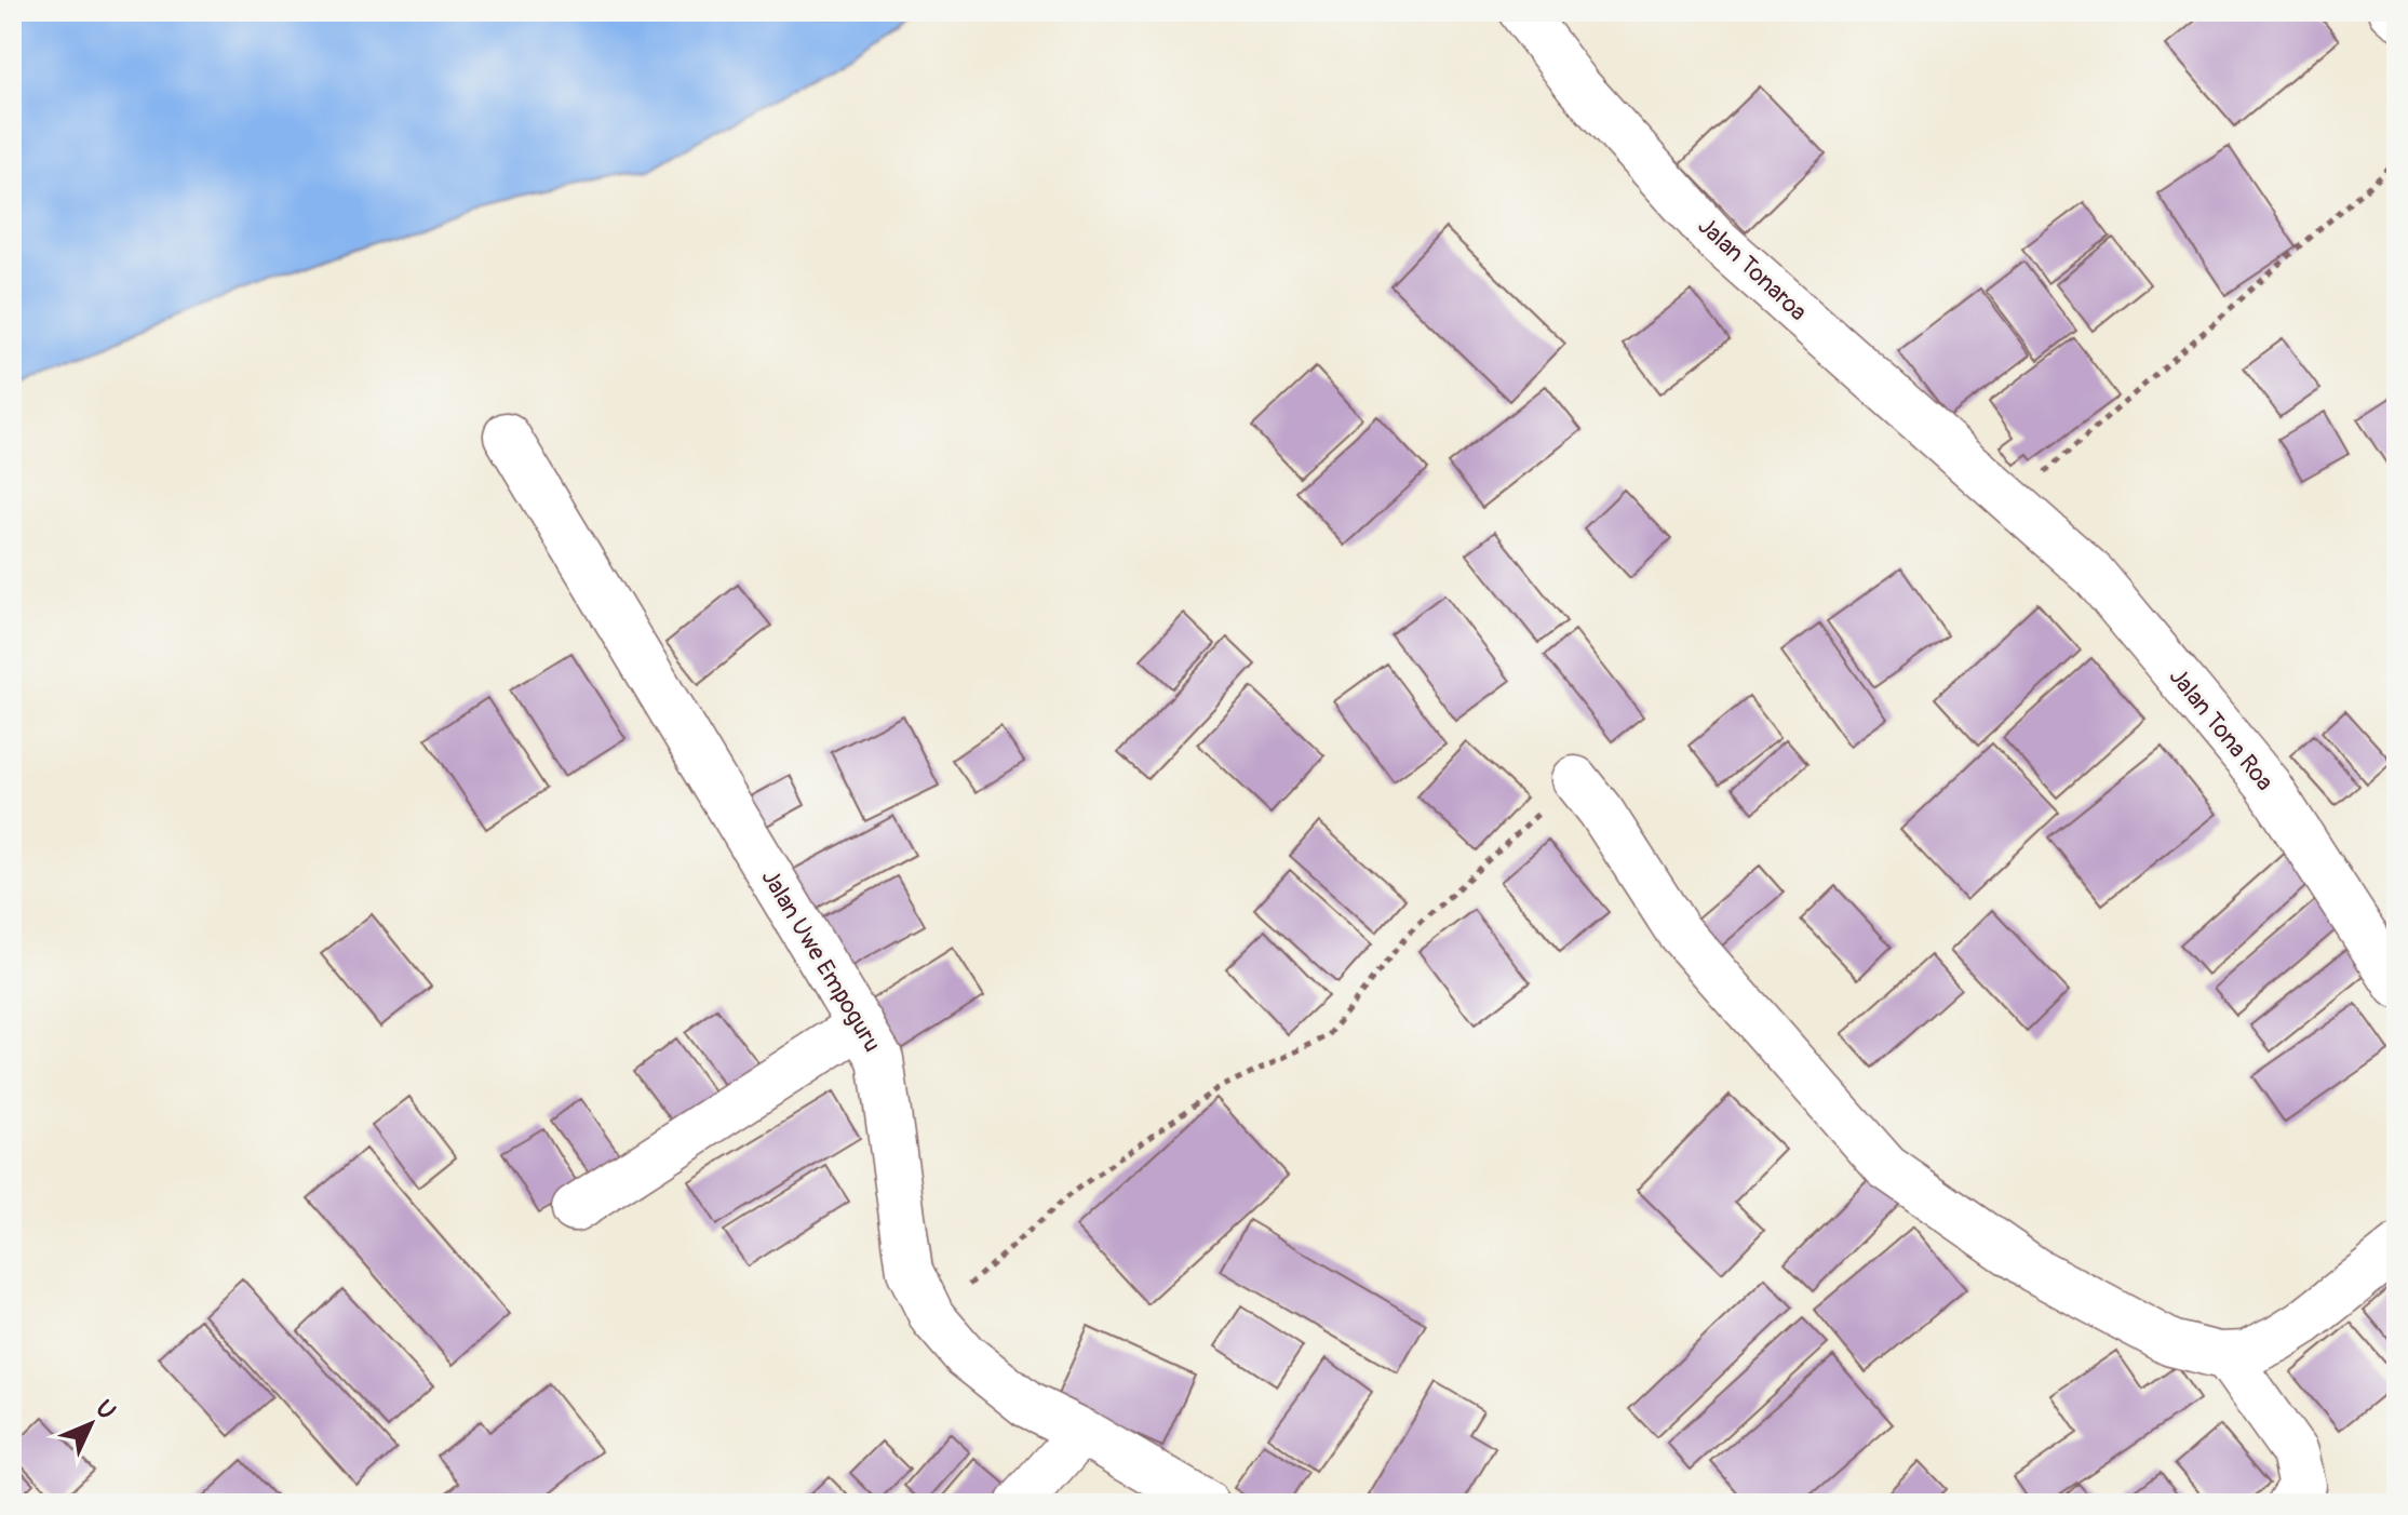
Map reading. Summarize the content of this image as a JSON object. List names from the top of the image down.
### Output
{
  "streets": {
    "street": ["Jalan Tonaroa", "Jalan Tona Roa", "Jalan Uwe Empoguru"]
  },
  "crossings": [
    ["Jalan Tonaroa", "Jalan Tona Roa"]
  ],
  "north": "top right"
}
